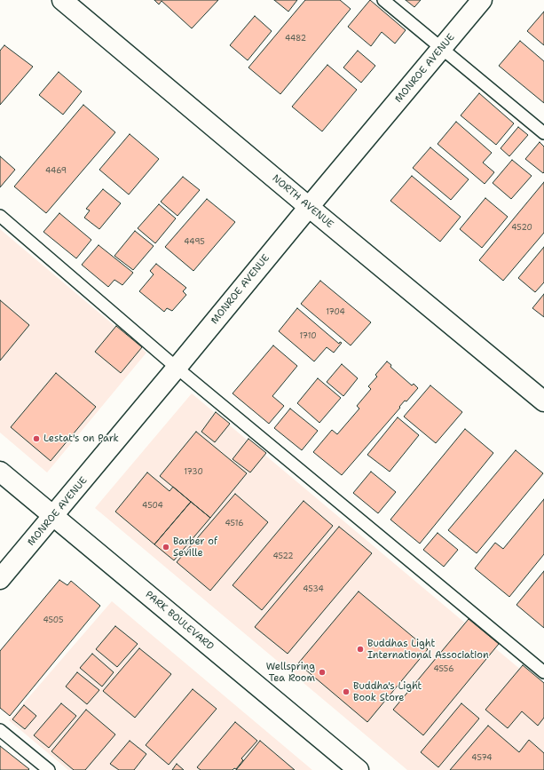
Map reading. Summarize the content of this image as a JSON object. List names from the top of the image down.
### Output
{
  "streets": {
    "street": ["MONROE AVENUE", "NORTH AVENUE", "PARK BOULEVARD"]
  },
  "crossings": [
    ["MONROE AVENUE", "NORTH AVENUE"],
    ["MONROE AVENUE", "PARK BOULEVARD"]
  ],
  "places": [
    "Lestat's on Park",
    "Barber of Seville",
    "Buddhas Light International Association",
    "Wellspring Tea Room",
    "Buddha's Light Book Store"
  ],
  "house_numbers": [
    "4482",
    "4469",
    "4520",
    "4495",
    "1704",
    "1710",
    "1730",
    "4504",
    "4516",
    "4522",
    "4534",
    "4505",
    "4556",
    "4574"
  ]
}
